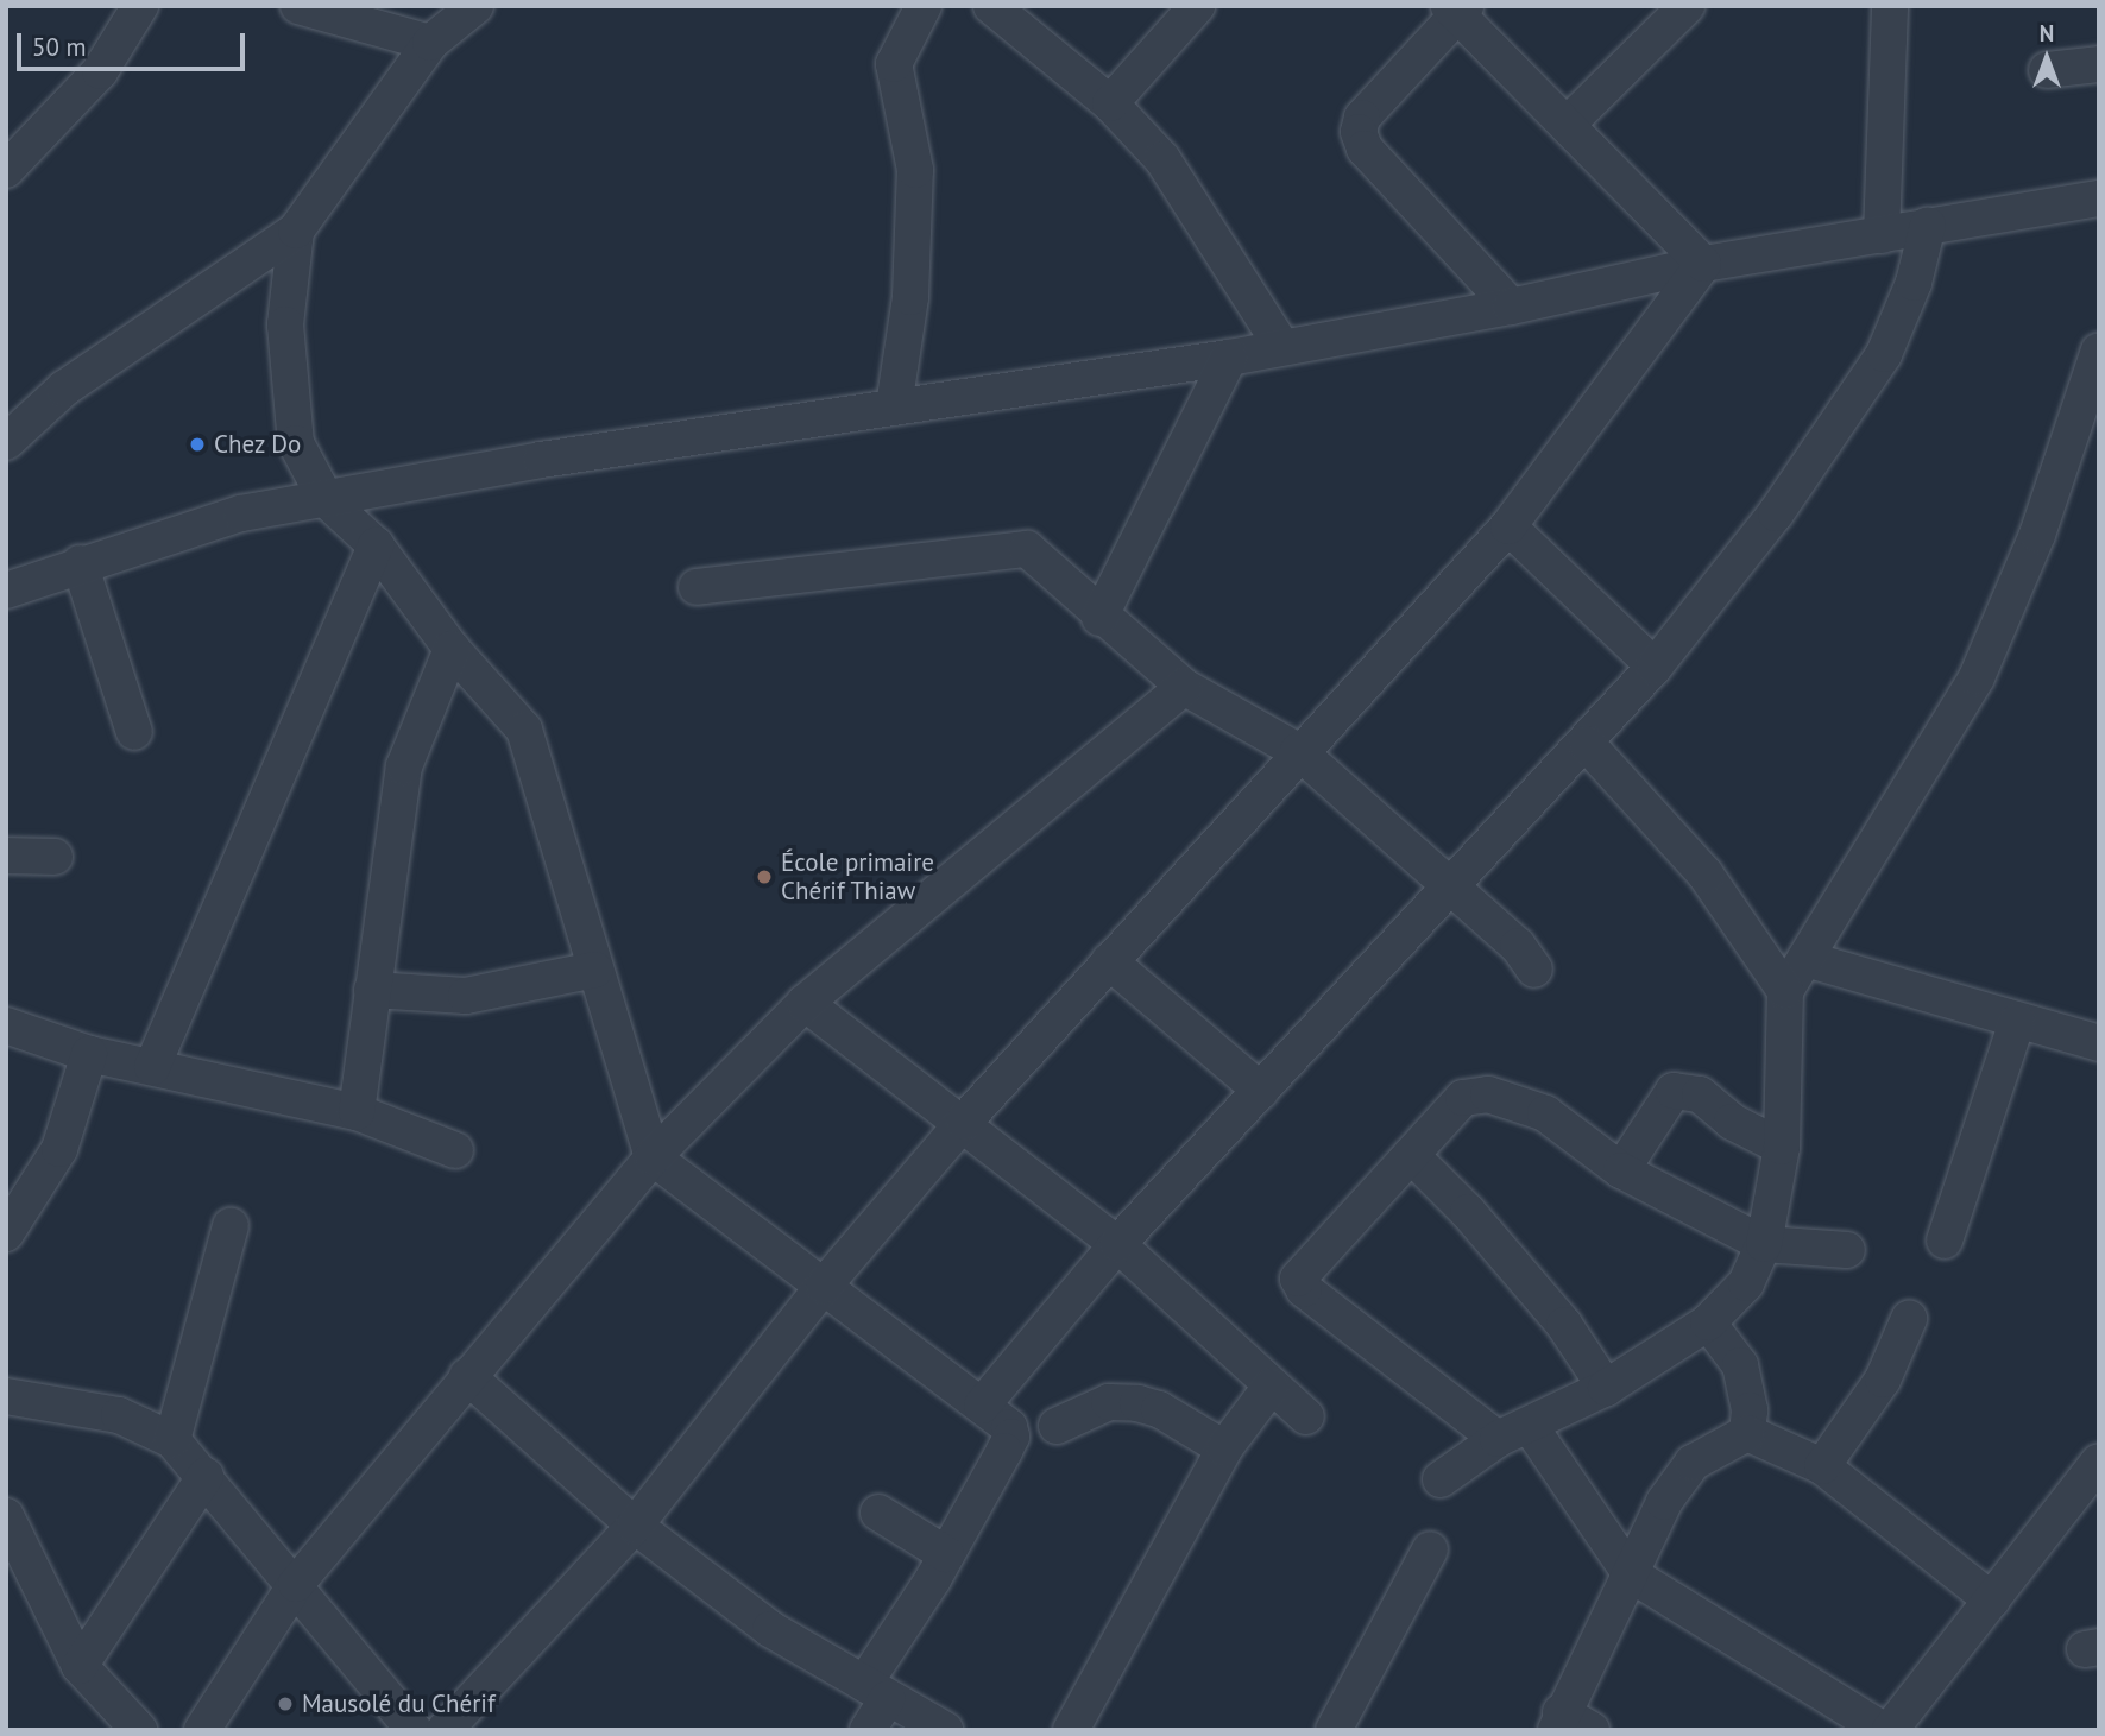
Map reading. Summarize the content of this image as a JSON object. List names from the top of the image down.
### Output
{
  "places": ["Chez Do", "École primaire Chérif Thiaw", "Mausolé du Chérif"],
  "scale_bar": "50 m",
  "north": "top"
}
